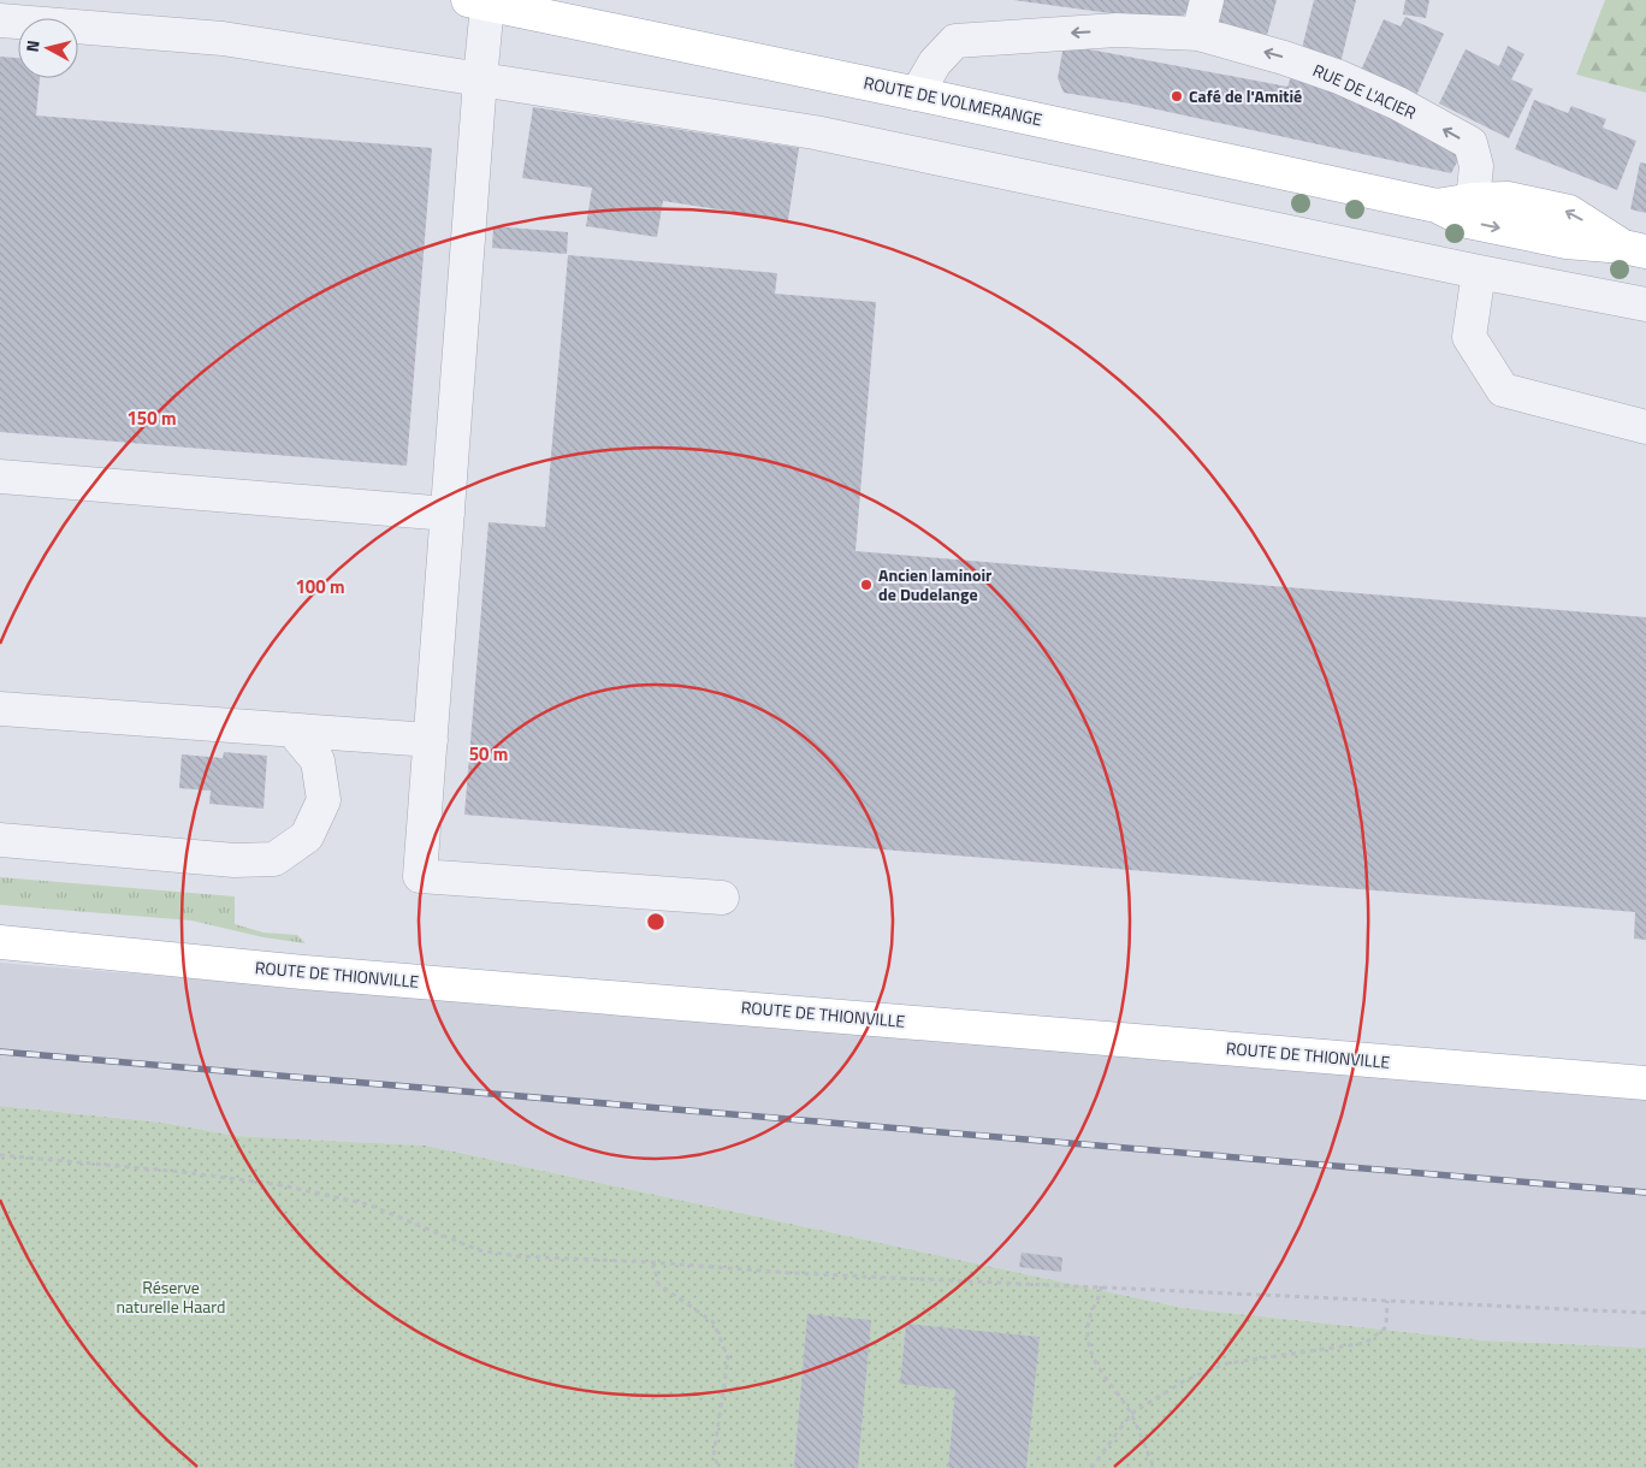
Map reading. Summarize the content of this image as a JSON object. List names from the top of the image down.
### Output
{
  "streets": {
    "main road": ["ROUTE DE VOLMERANGE", "ROUTE DE THIONVILLE"],
    "street": ["RUE DE L'ACIER"]
  },
  "crossings": [
    ["RUE DE L'ACIER", "ROUTE DE VOLMERANGE"]
  ],
  "one_way": ["RUE DE L'ACIER"],
  "parks": ["Réserve naturelle Haard"],
  "places": ["Café de l'Amitié", "Ancien laminoir de Dudelange"],
  "north": "left",
  "rings": ["150 m", "100 m", "50 m"]
}
